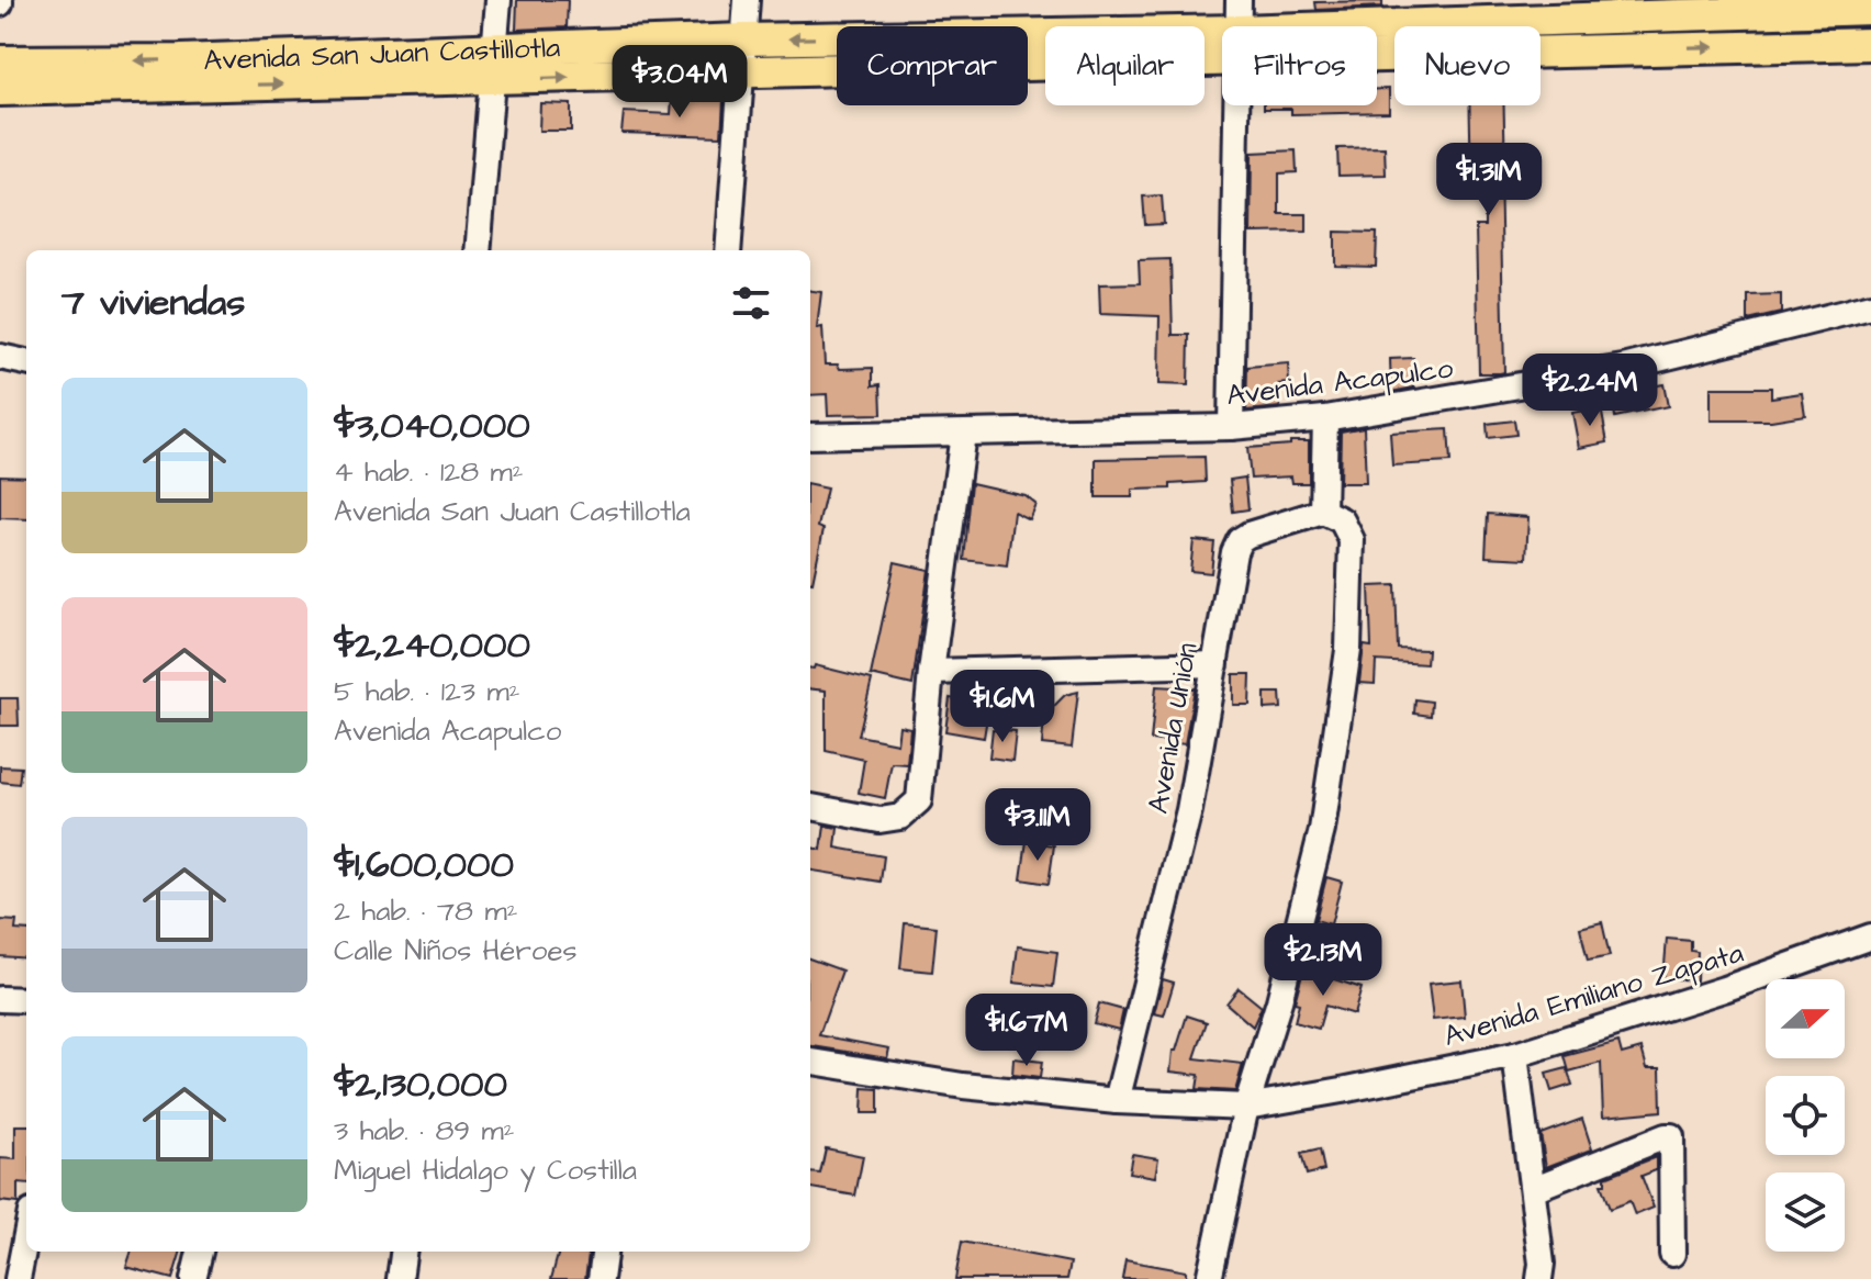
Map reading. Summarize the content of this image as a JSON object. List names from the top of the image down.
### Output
{
  "streets": {
    "main road": ["Avenida San Juan Castillotla"],
    "street": ["Avenida Acapulco", "Avenida Unión", "Avenida Emiliano Zapata"]
  },
  "crossings": [
    ["Avenida Unión", "Avenida Emiliano Zapata"]
  ],
  "north": "right",
  "page": {
    "chip": [
      "Comprar",
      "Alquilar",
      "Filtros",
      "Nuevo"
    ],
    "price": [
      "$3.04M",
      "$1.31M",
      "$2.24M",
      "$1.6M",
      "$3.11M",
      "$2.13M",
      "$1.67M"
    ],
    "heading": "7 viviendas",
    "list": [
      {
        "name": "$3,040,000",
        "note": "4 hab. · 128 m² · Avenida San Juan Castillotla"
      },
      {
        "name": "$2,240,000",
        "note": "5 hab. · 123 m² · Avenida Acapulco"
      },
      {
        "name": "$1,600,000",
        "note": "2 hab. · 78 m² · Calle Niños Héroes"
      },
      {
        "name": "$2,130,000",
        "note": "3 hab. · 89 m² · Miguel Hidalgo y Costilla"
      }
    ]
  }
}
